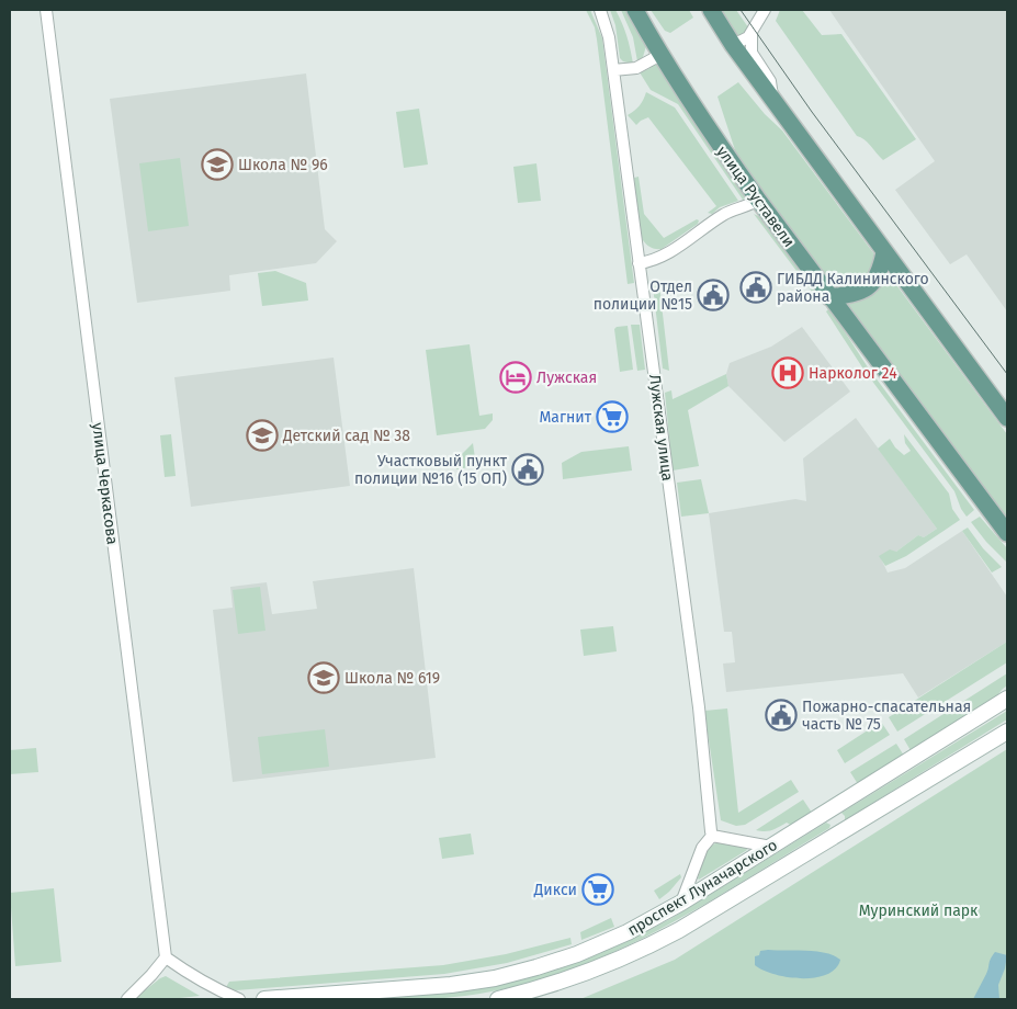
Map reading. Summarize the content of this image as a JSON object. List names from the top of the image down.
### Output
{
  "streets": {
    "main road": ["улица Руставели", "проспект Луначарского"],
    "street": ["Лужская улица", "улица Черкасова"]
  },
  "parks": ["Муринский парк"],
  "places": {
    "school or university": ["Школа № 96", "Детский сад № 38", "Школа № 619"],
    "public building": [
      "ГИБДД Калининского района",
      "Отдел полиции №15",
      "Участковый пункт полиции №16 (15 ОП)",
      "Пожарно-спасательная часть № 75"
    ],
    "hospital": ["Нарколог 24"],
    "hotel": ["Лужская"],
    "supermarket": ["Магнит", "Дикси"]
  }
}
